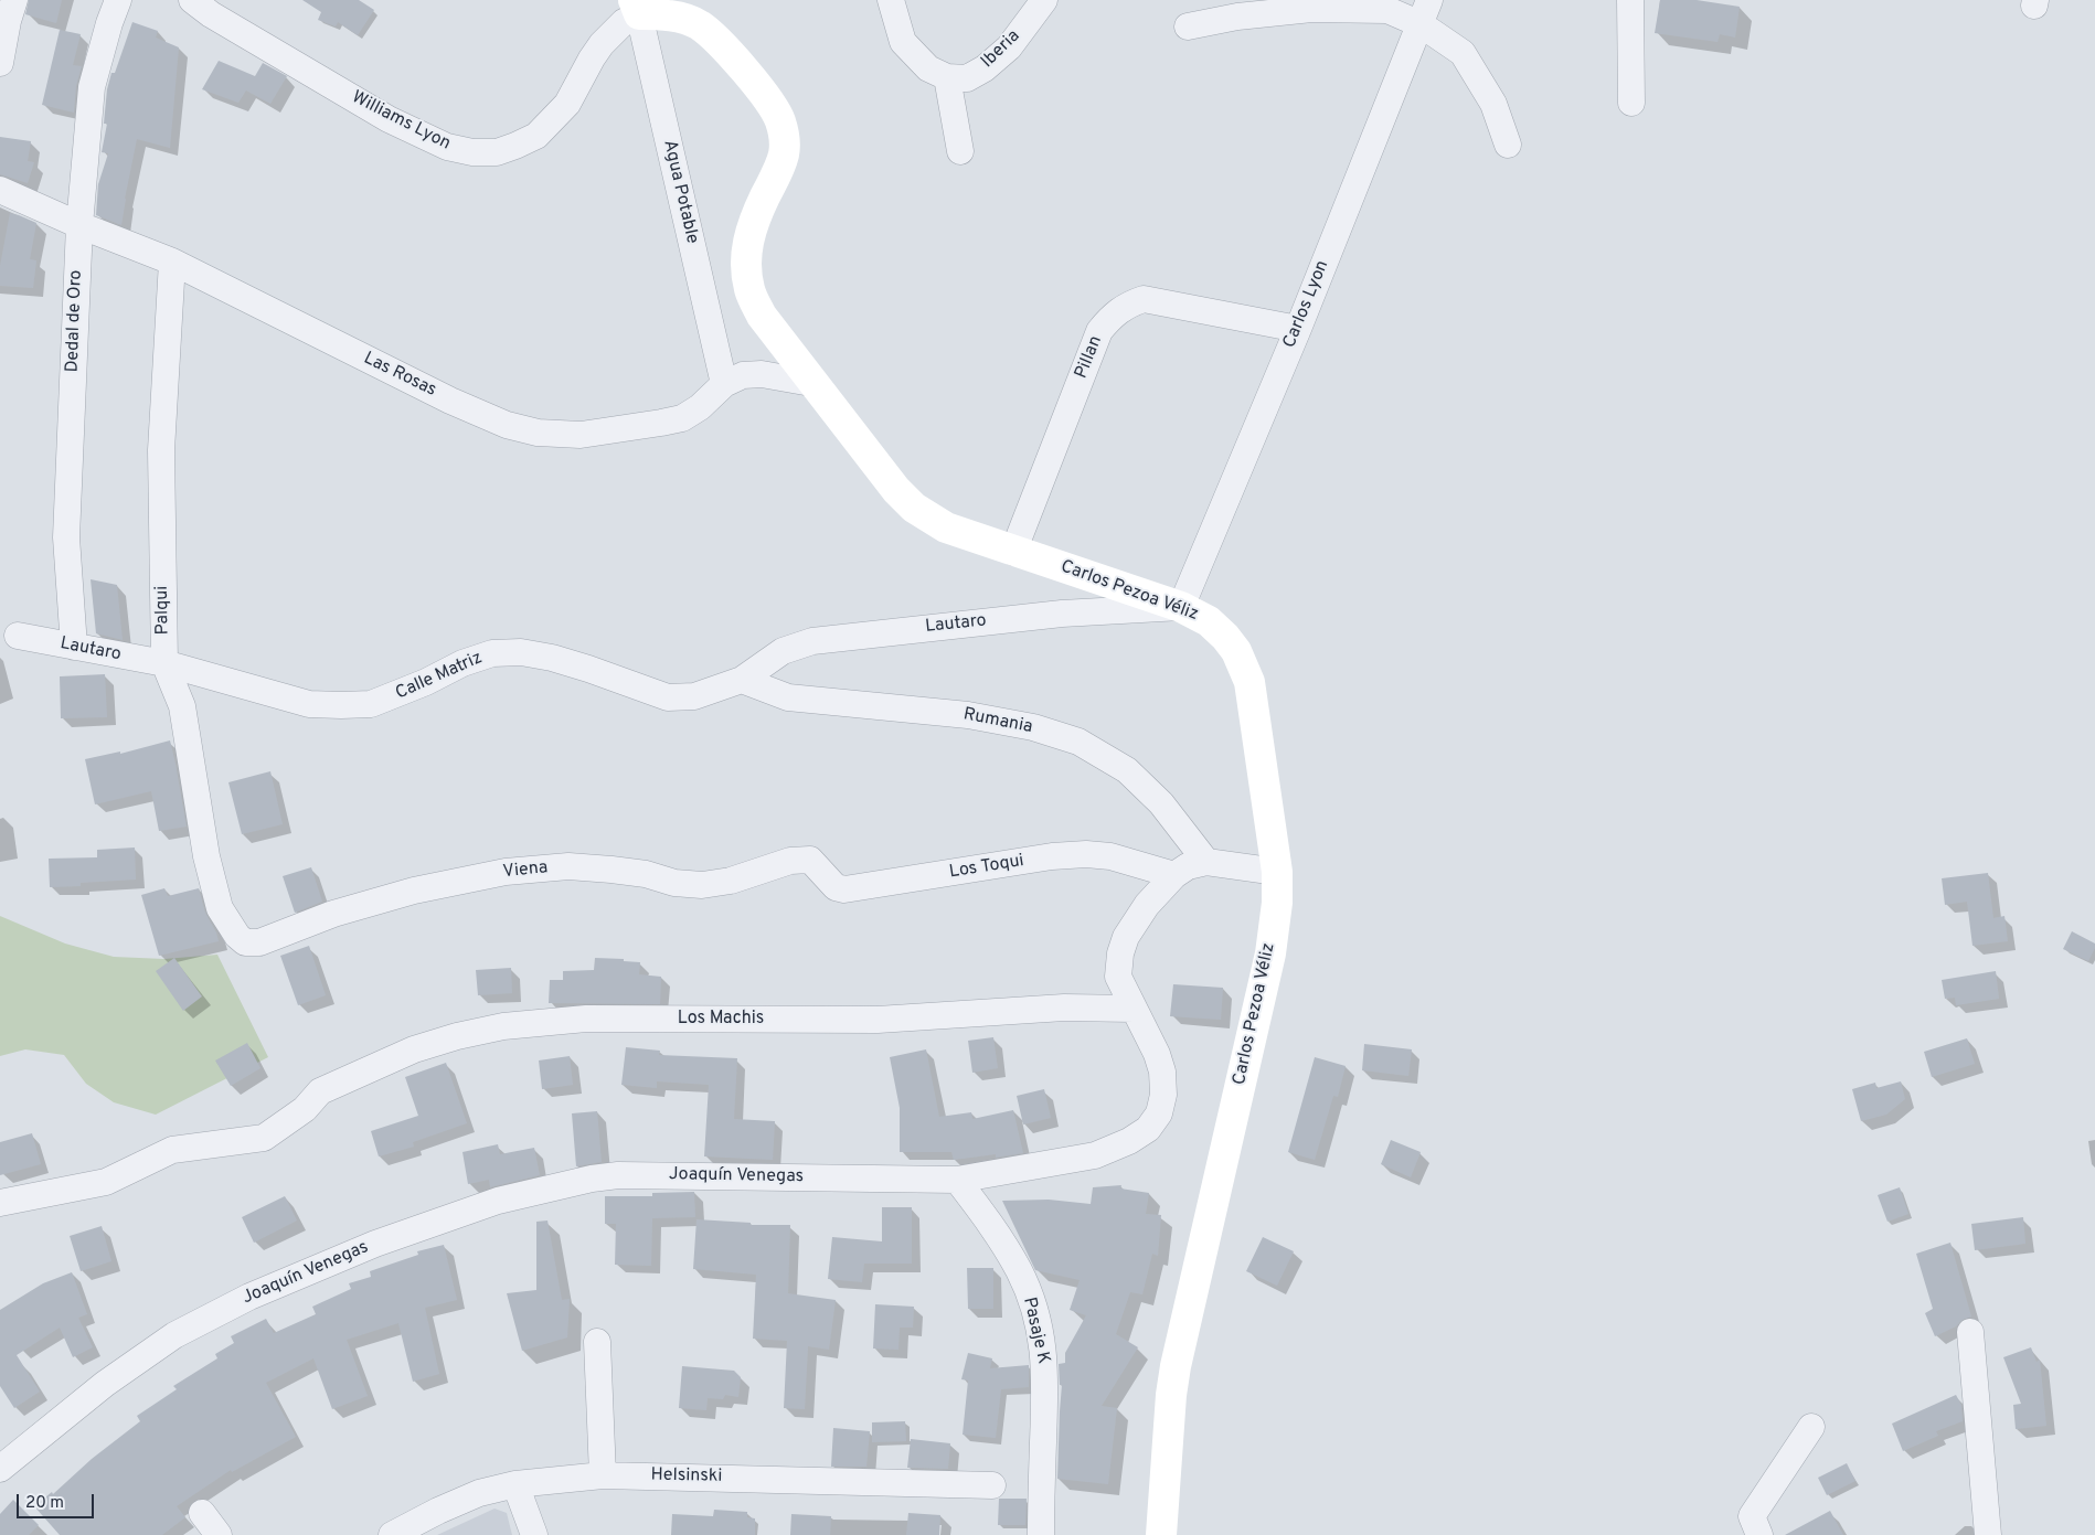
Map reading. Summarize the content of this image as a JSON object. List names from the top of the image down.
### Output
{
  "streets": {
    "main road": ["Carlos Pezoa Véliz"],
    "street": [
      "Iberia",
      "Williams Lyon",
      "Agua Potable",
      "Carlos Lyon",
      "Dedal de Oro",
      "Pillan",
      "Las Rosas",
      "Palqui",
      "Lautaro",
      "Calle Matriz",
      "Rumania",
      "Los Toqui",
      "Viena",
      "Los Machis",
      "Joaquín Venegas",
      "Pasaje K",
      "Helsinski"
    ]
  },
  "crossings": [
    ["Williams Lyon", "Agua Potable"],
    ["Williams Lyon", "Carlos Pezoa Véliz"],
    ["Agua Potable", "Las Rosas"],
    ["Agua Potable", "Carlos Pezoa Véliz"],
    ["Carlos Lyon", "Pillan"],
    ["Carlos Lyon", "Carlos Pezoa Véliz"],
    ["Carlos Lyon", "Lautaro"],
    ["Dedal de Oro", "Las Rosas"],
    ["Dedal de Oro", "Lautaro"],
    ["Pillan", "Carlos Pezoa Véliz"],
    ["Las Rosas", "Carlos Pezoa Véliz"],
    ["Las Rosas", "Palqui"],
    ["Carlos Pezoa Véliz", "Lautaro"],
    ["Carlos Pezoa Véliz", "Joaquín Venegas"],
    ["Palqui", "Lautaro"],
    ["Palqui", "Calle Matriz"],
    ["Palqui", "Viena"],
    ["Lautaro", "Calle Matriz"],
    ["Lautaro", "Rumania"],
    ["Calle Matriz", "Rumania"],
    ["Rumania", "Joaquín Venegas"],
    ["Los Toqui", "Viena"],
    ["Los Toqui", "Joaquín Venegas"],
    ["Los Machis", "Joaquín Venegas"],
    ["Joaquín Venegas", "Pasaje K"]
  ],
  "scale_bar": "20 m"
}
